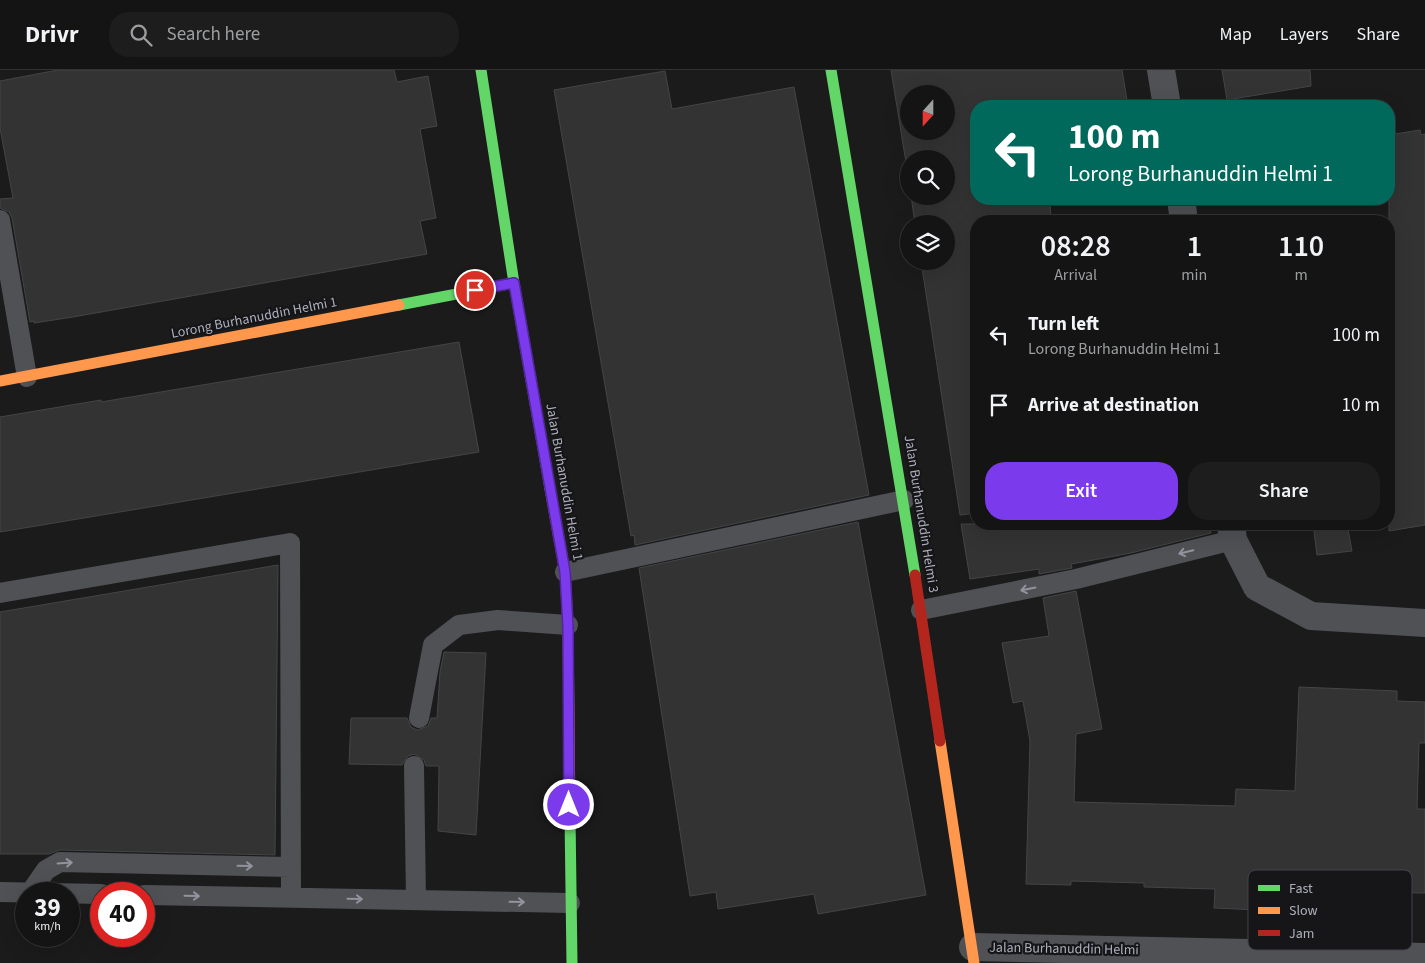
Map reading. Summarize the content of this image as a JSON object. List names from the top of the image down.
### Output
{
  "streets": {
    "street": [
      "Lorong Burhanuddin Helmi 1",
      "Jalan Burhanuddin Helmi 1",
      "Jalan Burhanuddin Helmi 3",
      "Jalan Burhanuddin Helmi"
    ]
  },
  "crossings": [
    ["Lorong Burhanuddin Helmi 1", "Jalan Burhanuddin Helmi 1"],
    ["Jalan Burhanuddin Helmi 3", "Jalan Burhanuddin Helmi"]
  ],
  "legend": ["Fast", "Slow", "Jam"],
  "north": "bottom",
  "page": {
    "header": "Drivr",
    "search": "Search here",
    "nav": ["Map", "Layers", "Share"],
    "turn": ["100 m", "Lorong Burhanuddin Helmi 1"],
    "eta": [
      "08:28",
      "Arrival",
      "1",
      "min",
      "110",
      "m"
    ],
    "list": [
      {
        "name": "Turn left",
        "note": "Lorong Burhanuddin Helmi 1",
        "value": "100 m"
      },
      {
        "name": "Arrive at destination",
        "value": "10 m"
      }
    ],
    "buttons": ["Exit", "Share"],
    "speed": "39 km/h",
    "limit": "40"
  }
}
